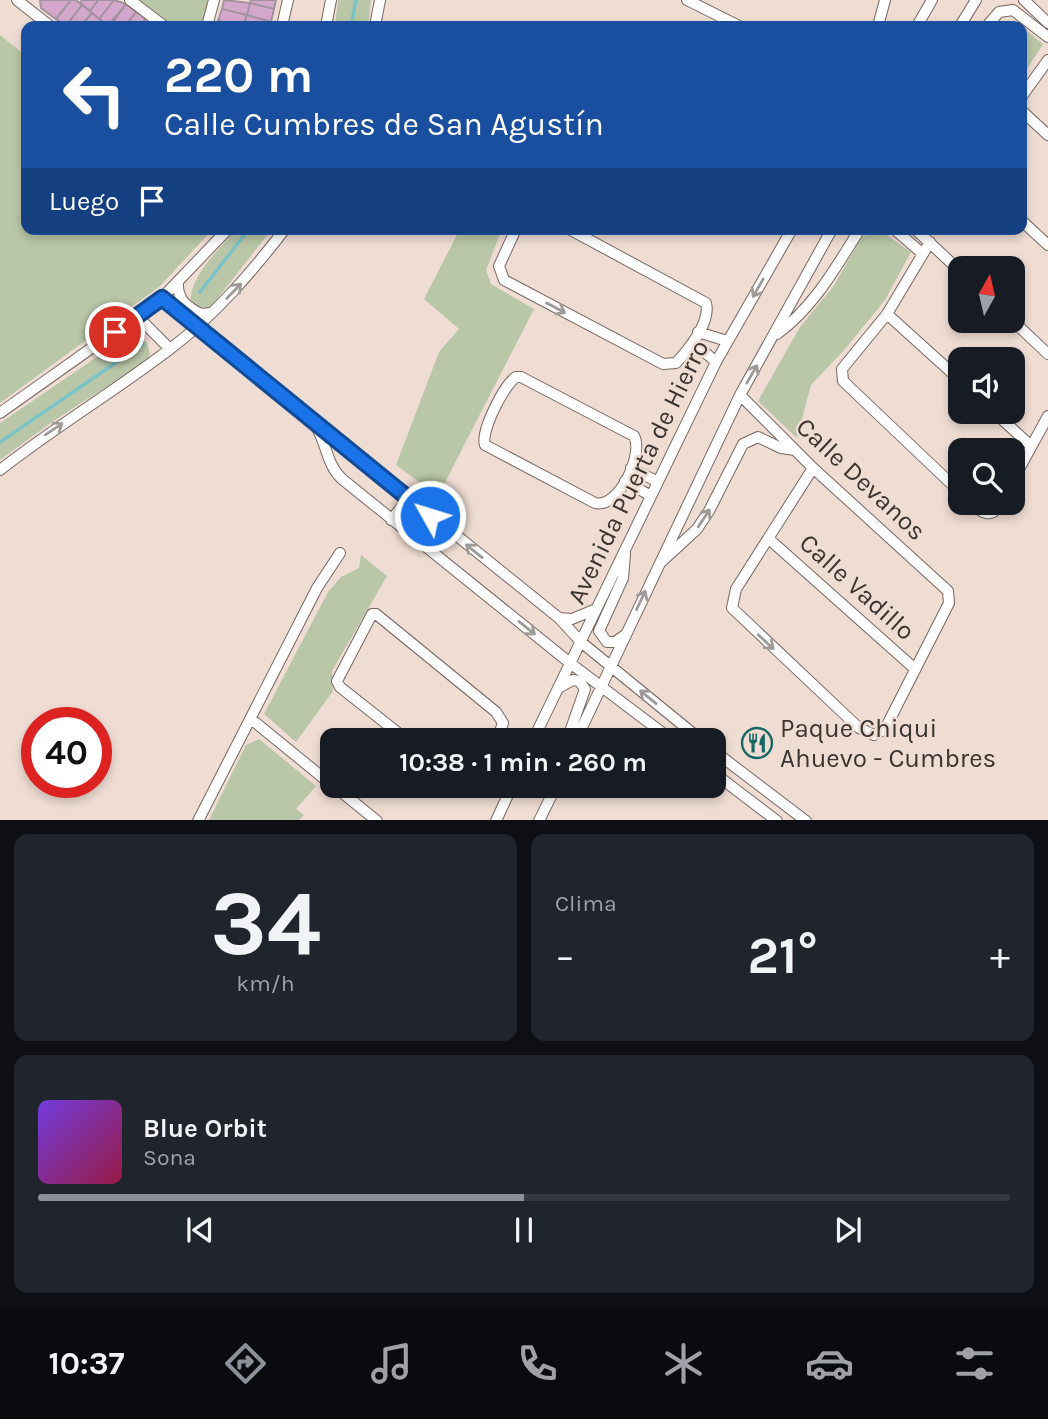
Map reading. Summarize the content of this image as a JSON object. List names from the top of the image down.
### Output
{
  "streets": {
    "street": ["Avenida Puerta de Hierro", "Calle Devanos", "Calle Vadillo"]
  },
  "crossings": [
    ["Calle Devanos", "Calle Vadillo"]
  ],
  "places": {
    "restaurant": ["Paque Chiqui Ahuevo - Cumbres"]
  },
  "north": "top",
  "page": {
    "turn": ["220 m", "Calle Cumbres de San Agustín"],
    "then": "Luego",
    "limit": "40",
    "trip": "10:38 · 1 min · 260 m",
    "tile": [
      ["34", "km/h"],
      "Clima"
    ],
    "heat": ["−", "21°", "+"],
    "song": ["Blue Orbit", "Sona"],
    "tabs": "10:37"
  }
}
